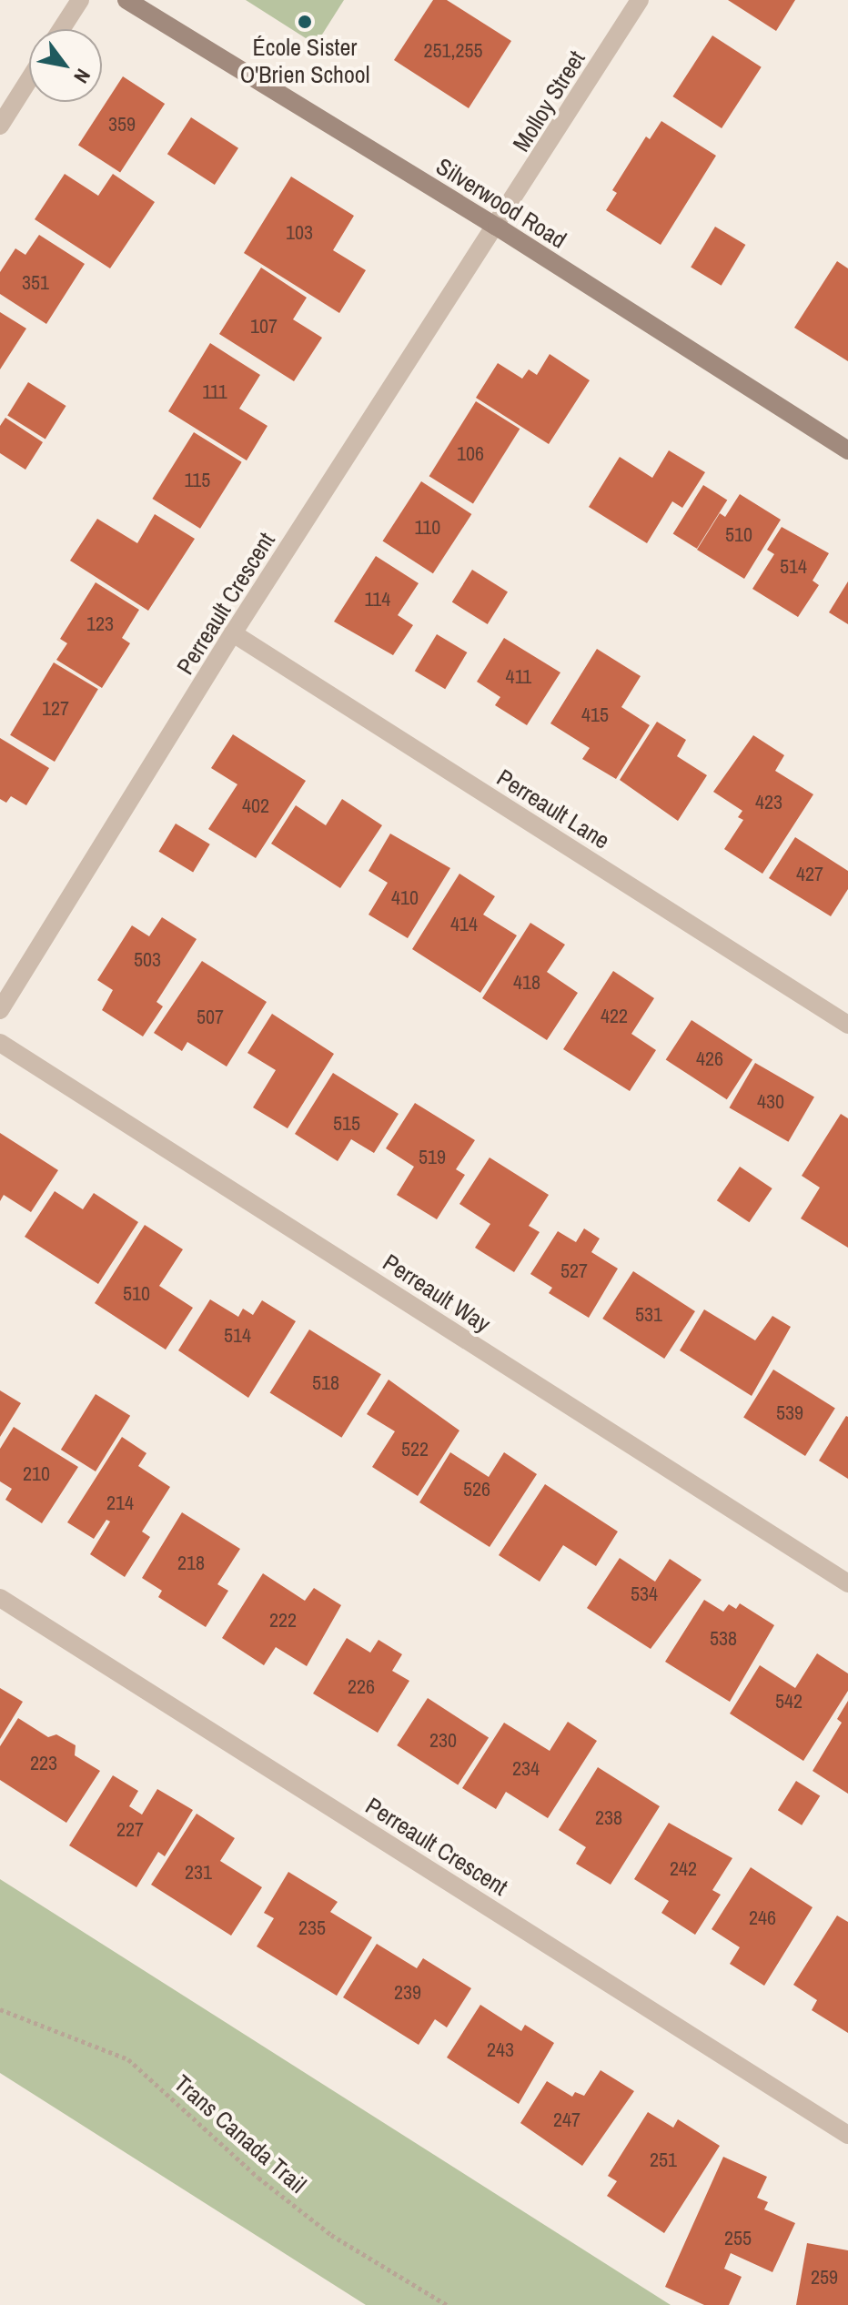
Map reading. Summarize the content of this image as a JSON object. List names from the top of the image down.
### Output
{
  "streets": {
    "street": [
      "Molloy Street",
      "Silverwood Road",
      "Perreault Crescent",
      "Perreault Lane",
      "Perreault Way"
    ],
    "path": ["Trans Canada Trail"]
  },
  "crossings": [
    ["Molloy Street", "Silverwood Road"],
    ["Molloy Street", "Perreault Crescent"],
    ["Silverwood Road", "Perreault Crescent"],
    ["Perreault Crescent", "Perreault Lane"]
  ],
  "places": ["École Sister O'Brien School"],
  "house_numbers": [
    "251,255",
    "359",
    "103",
    "351",
    "107",
    "111",
    "106",
    "115",
    "110",
    "510",
    "514",
    "114",
    "123",
    "411",
    "127",
    "415",
    "423",
    "402",
    "427",
    "410",
    "414",
    "503",
    "418",
    "422",
    "507",
    "426",
    "430",
    "515",
    "519",
    "527",
    "510",
    "531",
    "514",
    "518",
    "539",
    "522",
    "210",
    "526",
    "214",
    "218",
    "534",
    "222",
    "538",
    "226",
    "542",
    "230",
    "223",
    "234",
    "238",
    "227",
    "242",
    "231",
    "246",
    "235",
    "239",
    "243",
    "247",
    "251",
    "255",
    "259"
  ],
  "north": "bottom right"
}
